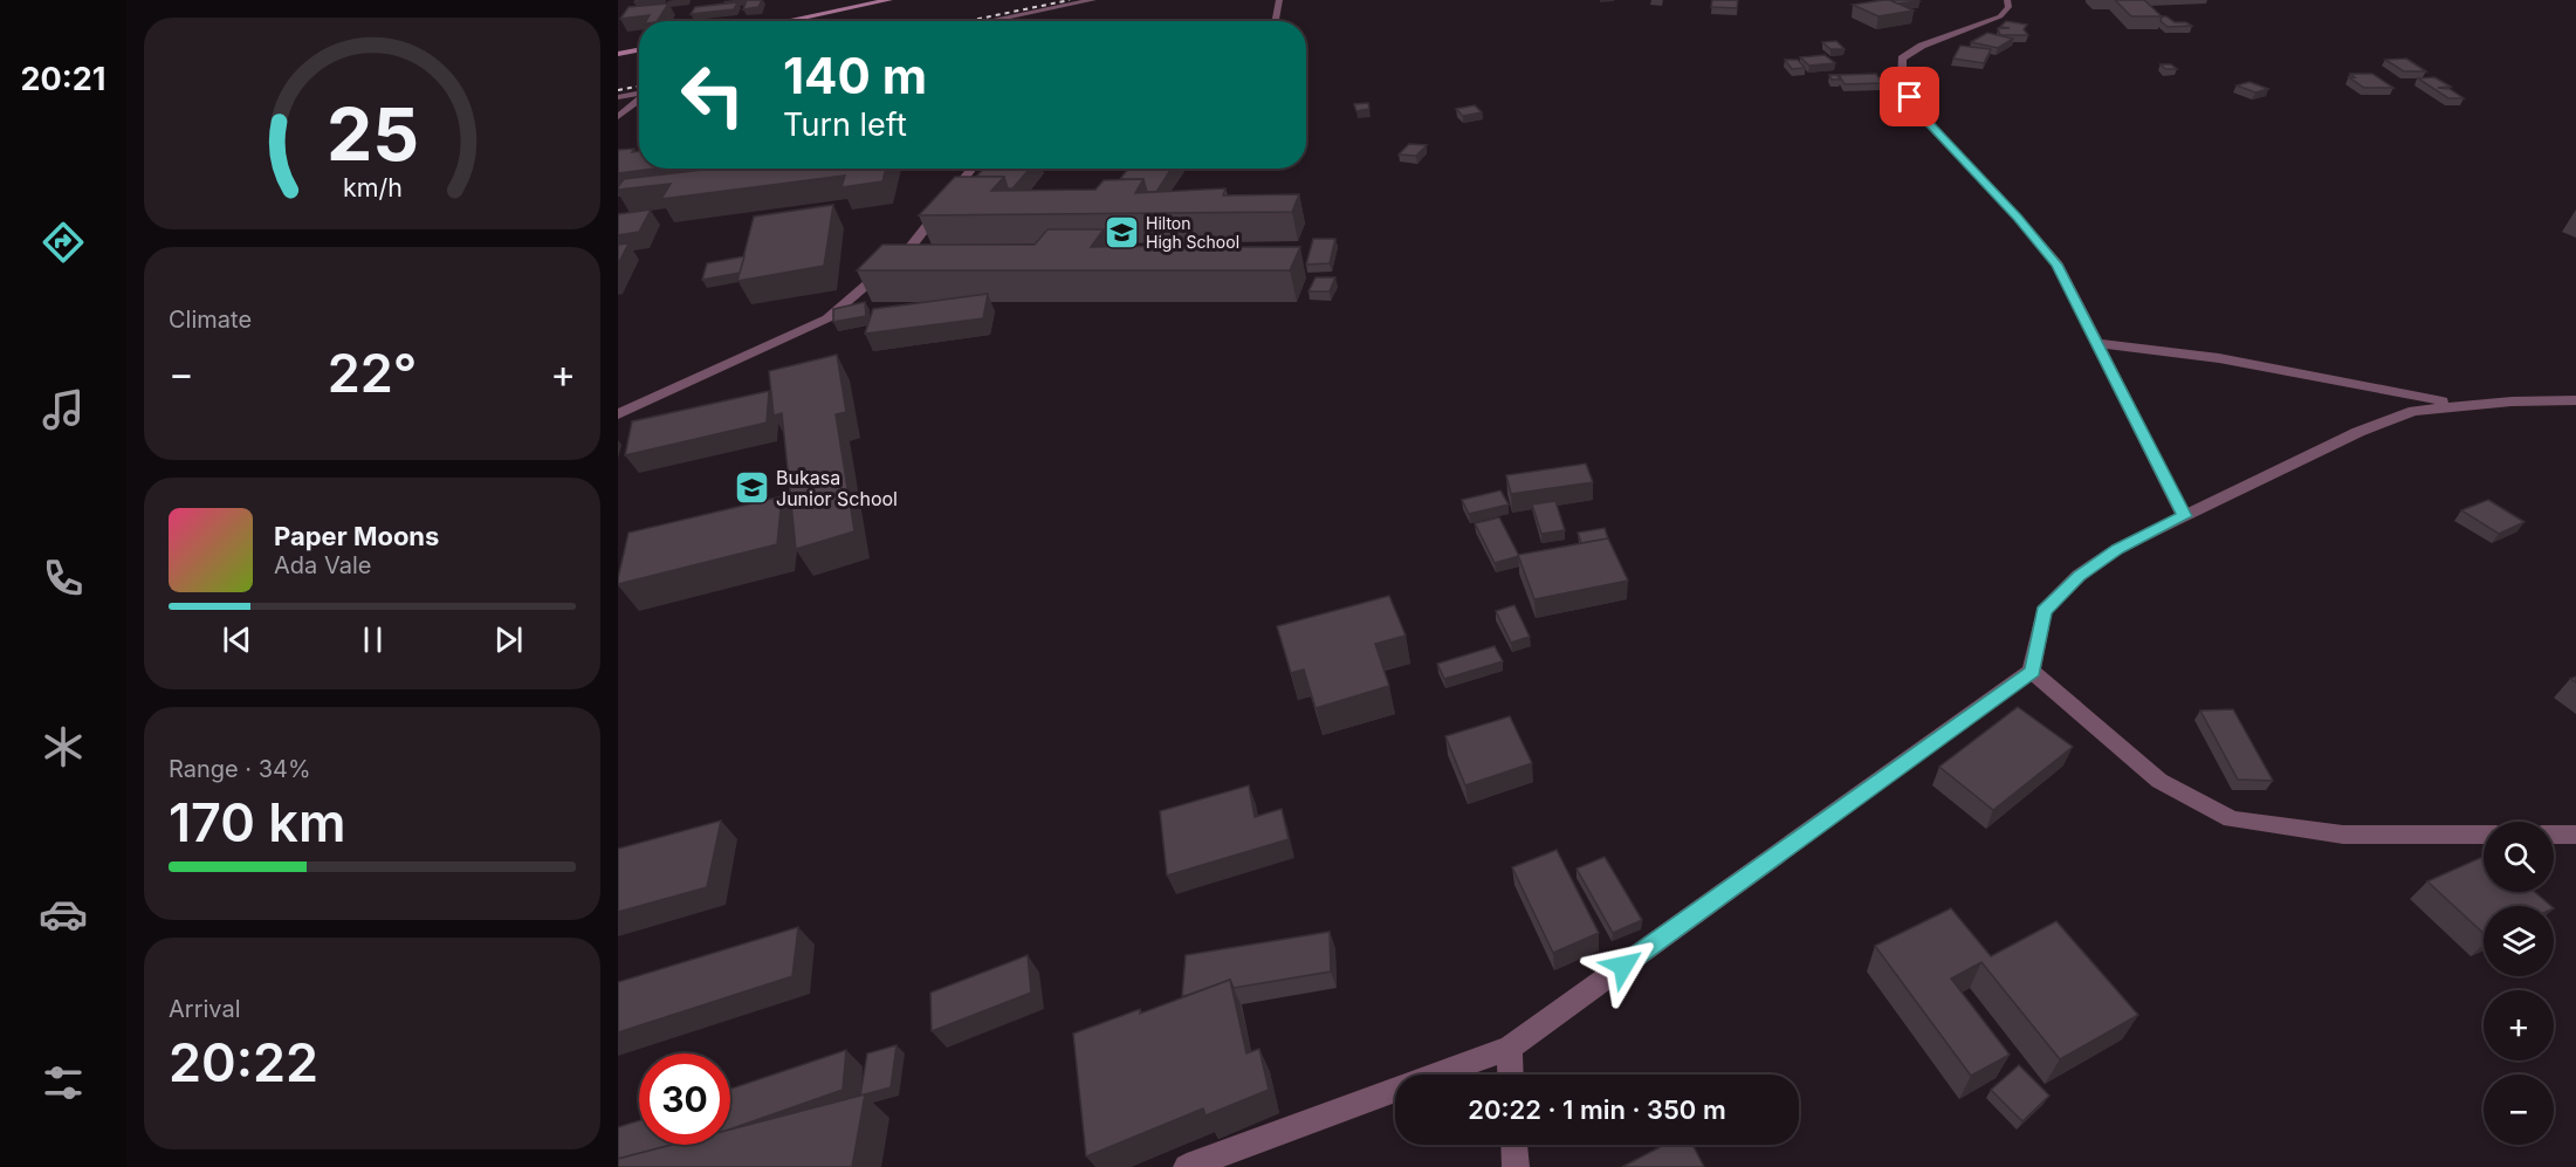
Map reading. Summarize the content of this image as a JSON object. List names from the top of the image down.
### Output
{
  "places": {
    "school or university": ["Hilton High School", "Bukasa Junior School"]
  },
  "page": {
    "tabs": "20:21",
    "turn": ["140 m", "Turn left"],
    "tile": [
      "Climate",
      ["Range · 34%", "170 km"],
      ["Arrival", "20:22"]
    ],
    "heat": ["−", "22°", "+"],
    "song": ["Paper Moons", "Ada Vale"],
    "map_buttons": ["+", "−"],
    "limit": "30",
    "trip": "20:22 · 1 min · 350 m",
    "gauge": ["25", "km/h"]
  }
}
